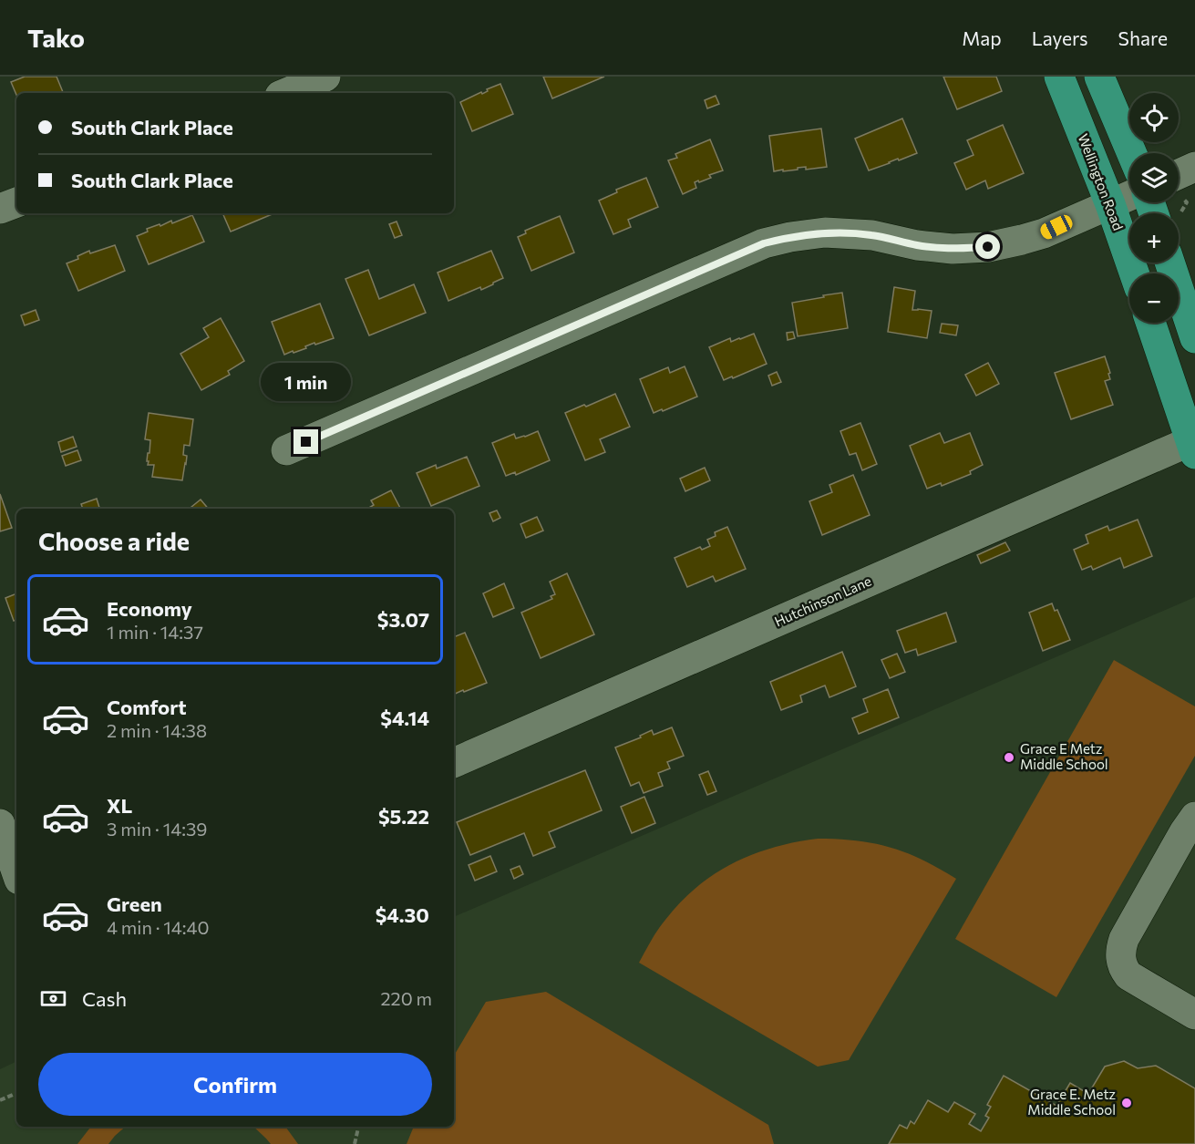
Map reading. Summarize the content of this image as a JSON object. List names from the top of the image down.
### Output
{
  "streets": {
    "main road": ["Wellington Road"],
    "street": ["Hutchinson Lane"]
  },
  "places": ["Grace E Metz Middle School", "Grace E. Metz Middle School"],
  "page": {
    "header": "Tako",
    "nav": ["Map", "Layers", "Share"],
    "map_buttons": ["+", "−"],
    "banner": ["South Clark Place", "South Clark Place"],
    "bubble": "1 min",
    "heading": "Choose a ride",
    "list": [
      {
        "name": "Economy",
        "note": "1 min · 14:37",
        "value": "$3.07"
      },
      {
        "name": "Comfort",
        "note": "2 min · 14:38",
        "value": "$4.14"
      },
      {
        "name": "XL",
        "note": "3 min · 14:39",
        "value": "$5.22"
      },
      {
        "name": "Green",
        "note": "4 min · 14:40",
        "value": "$4.30"
      }
    ],
    "pay": ["Cash", "220 m"],
    "buttons": "Confirm"
  }
}
